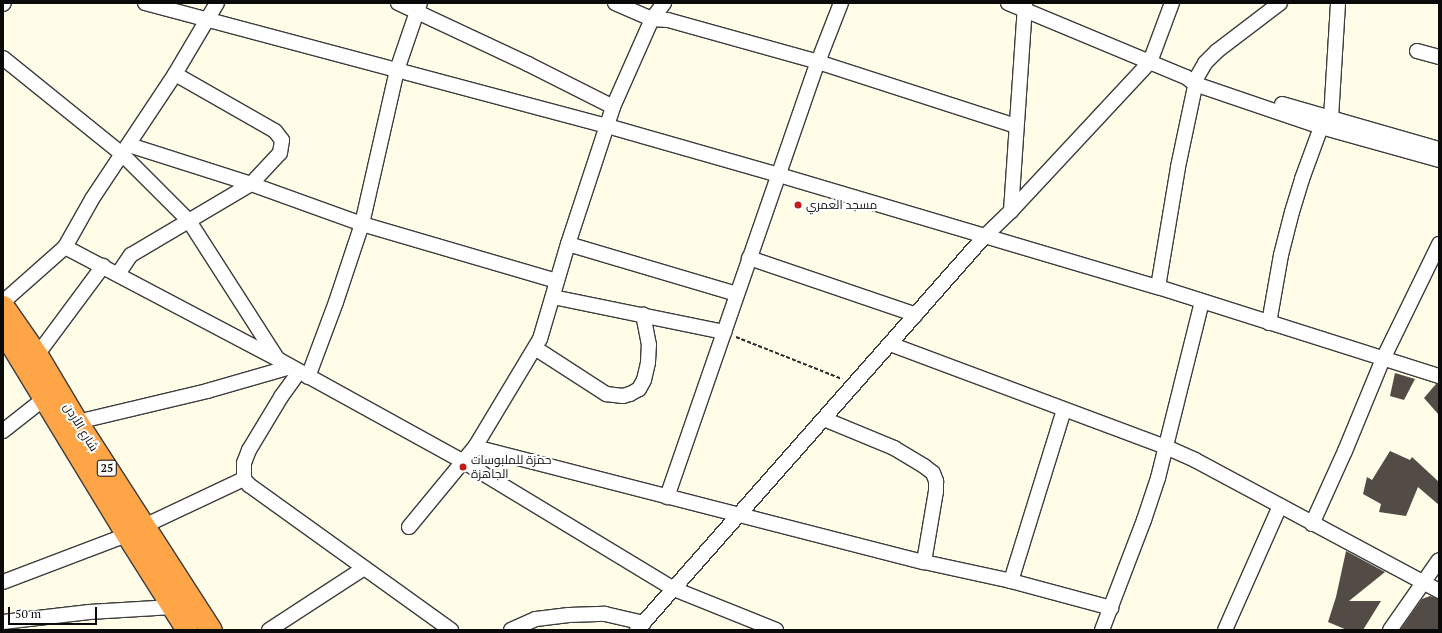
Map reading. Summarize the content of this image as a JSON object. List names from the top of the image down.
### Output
{
  "streets": {
    "highway": ["شارع الأردن", "25"]
  },
  "places": ["مسجد العمري", "حمزة للملبوسات الجاهزة"],
  "scale_bar": "50 m"
}
